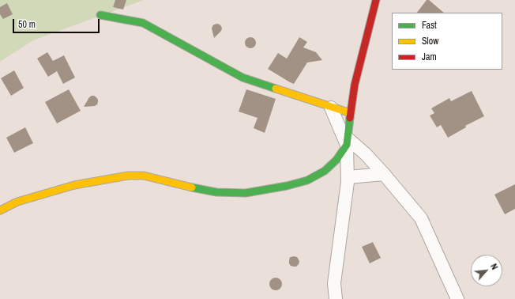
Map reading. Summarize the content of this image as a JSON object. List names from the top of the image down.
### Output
{
  "legend": ["Fast", "Slow", "Jam"],
  "scale_bar": "50 m",
  "north": "top right"
}
